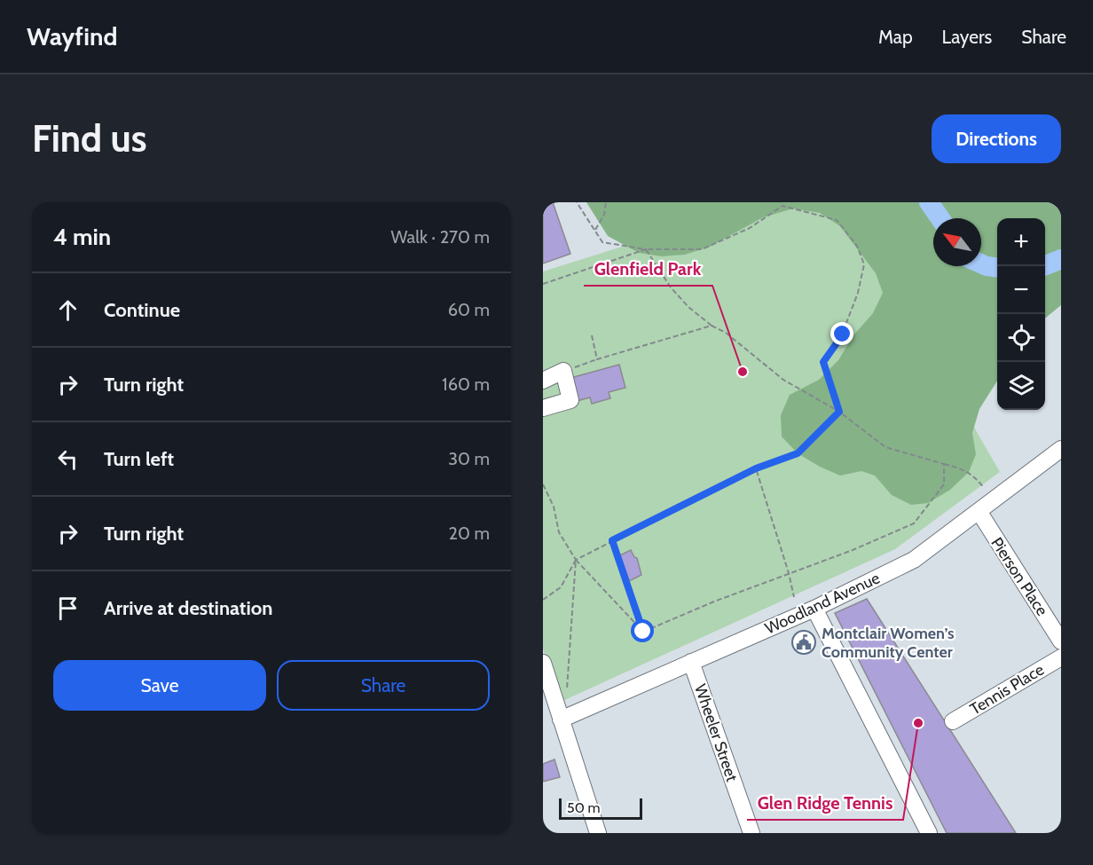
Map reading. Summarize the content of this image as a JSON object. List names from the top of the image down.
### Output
{
  "streets": {
    "street": [
      "Pierson Place",
      "Woodland Avenue",
      "Tennis Place",
      "Wheeler Street"
    ]
  },
  "crossings": [
    ["Pierson Place", "Woodland Avenue"],
    ["Woodland Avenue", "Wheeler Street"]
  ],
  "places": {
    "other": ["Glenfield Park", "Glen Ridge Tennis"],
    "public building": ["Montclair Women’s Community Center"]
  },
  "scale_bar": "50 m",
  "north": "top left",
  "page": {
    "header": "Wayfind",
    "nav": ["Map", "Layers", "Share"],
    "buttons": [
      "Directions",
      ["Save", "Share"]
    ],
    "title": "Find us",
    "heading": ["4 min", "Walk · 270 m"],
    "map_buttons": ["+", "−"],
    "list": [
      ["Continue", "60 m"],
      ["Turn right", "160 m"],
      ["Turn left", "30 m"],
      ["Turn right", "20 m"],
      "Arrive at destination"
    ],
    "scale": "50 m"
  }
}
